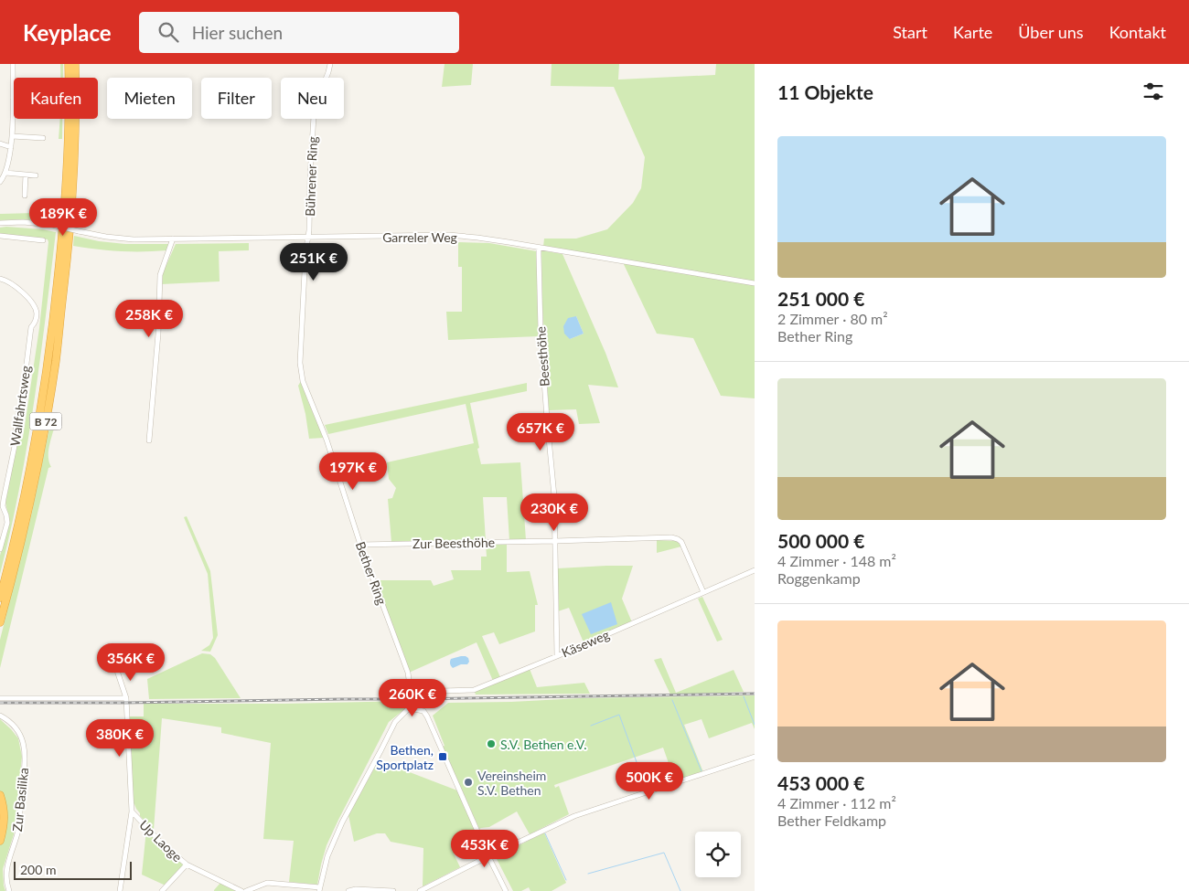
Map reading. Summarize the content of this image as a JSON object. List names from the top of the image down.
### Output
{
  "streets": {
    "highway": ["B 72"],
    "street": [
      "Bührener Ring",
      "Garreler Weg",
      "Beesthöhe",
      "Wallfahrtsweg",
      "Zur Beesthöhe",
      "Bether Ring",
      "Käseweg",
      "Zur Basilika",
      "Up Laoge"
    ]
  },
  "crossings": [
    ["Bührener Ring", "Garreler Weg"],
    ["Bührener Ring", "Bether Ring"],
    ["Garreler Weg", "Beesthöhe"],
    ["Garreler Weg", "Bether Ring"],
    ["Beesthöhe", "Zur Beesthöhe"],
    ["Beesthöhe", "Käseweg"],
    ["Zur Beesthöhe", "Bether Ring"],
    ["Zur Beesthöhe", "Käseweg"],
    ["Bether Ring", "Käseweg"]
  ],
  "places": {
    "other": ["S.V. Bethen e.V.", "Vereinsheim S.V. Bethen"],
    "transit": ["Bethen, Sportplatz"]
  },
  "scale_bar": "200 m",
  "page": {
    "header": "Keyplace",
    "search": "Hier suchen",
    "nav": [
      "Start",
      "Karte",
      "Über uns",
      "Kontakt"
    ],
    "heading": "11 Objekte",
    "chip": [
      "Kaufen",
      "Mieten",
      "Filter",
      "Neu"
    ],
    "list": [
      {
        "name": "251 000 €",
        "note": "2 Zimmer · 80 m² · Bether Ring"
      },
      {
        "name": "500 000 €",
        "note": "4 Zimmer · 148 m² · Roggenkamp"
      },
      {
        "name": "453 000 €",
        "note": "4 Zimmer · 112 m² · Bether Feldkamp"
      }
    ],
    "price": [
      "189K €",
      "251K €",
      "258K €",
      "657K €",
      "197K €",
      "230K €",
      "356K €",
      "260K €",
      "380K €",
      "500K €",
      "453K €"
    ],
    "scale": "200 m"
  }
}
